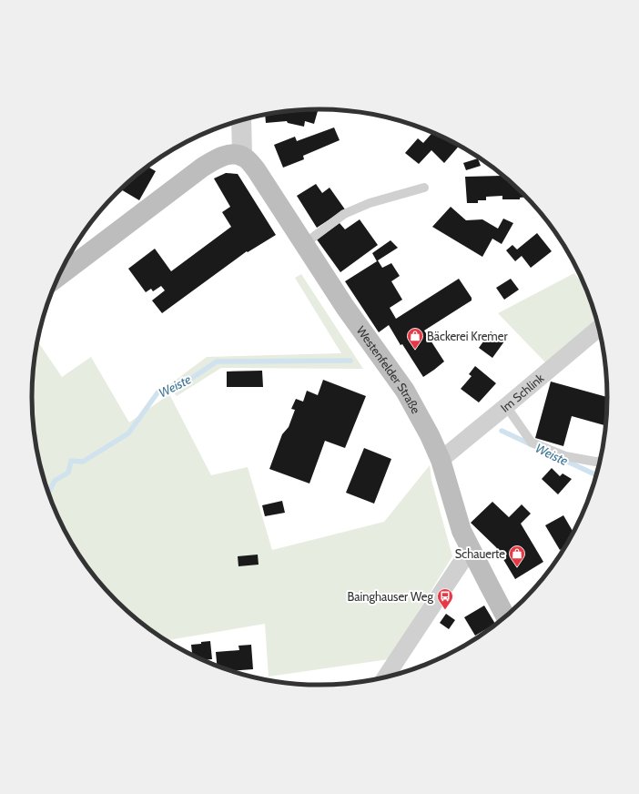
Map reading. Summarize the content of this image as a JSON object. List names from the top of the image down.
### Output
{
  "streets": {
    "main road": ["Westenfelder Straße"],
    "street": ["Im Schlink"]
  },
  "crossings": [
    ["Westenfelder Straße", "Im Schlink"]
  ],
  "water": ["Weiste"],
  "places": {
    "shop": ["Bäckerei Kremer", "Schauerte"],
    "bus stop": ["Bainghauser Weg"]
  }
}
